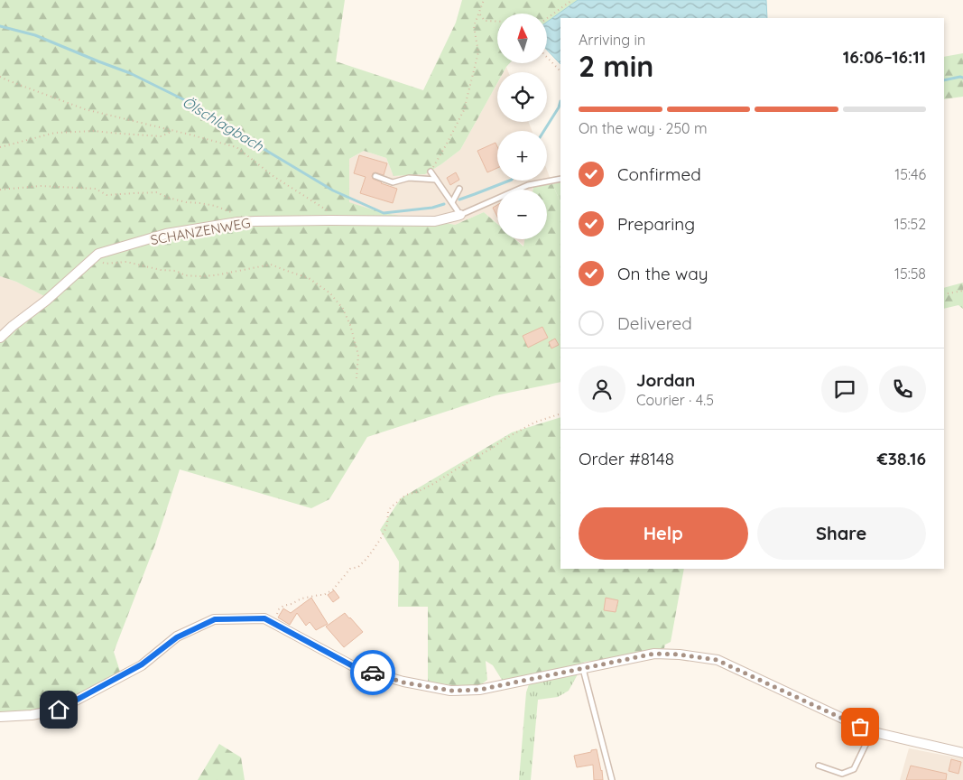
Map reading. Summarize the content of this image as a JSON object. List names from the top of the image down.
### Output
{
  "streets": {
    "street": ["SCHANZENWEG"]
  },
  "water": ["Ölschlagbach"],
  "north": "top",
  "page": {
    "map_buttons": ["+", "−"],
    "heading": ["2 min", "Arriving in", "16:06–16:11"],
    "panel": [
      "Jordan",
      "Courier · 4.5",
      "Order #8148",
      "€38.16"
    ],
    "bar": "On the way · 250 m",
    "list": [
      ["Confirmed", "15:46"],
      ["Preparing", "15:52"],
      ["On the way", "15:58"],
      "Delivered"
    ],
    "buttons": ["Help", "Share"]
  }
}
